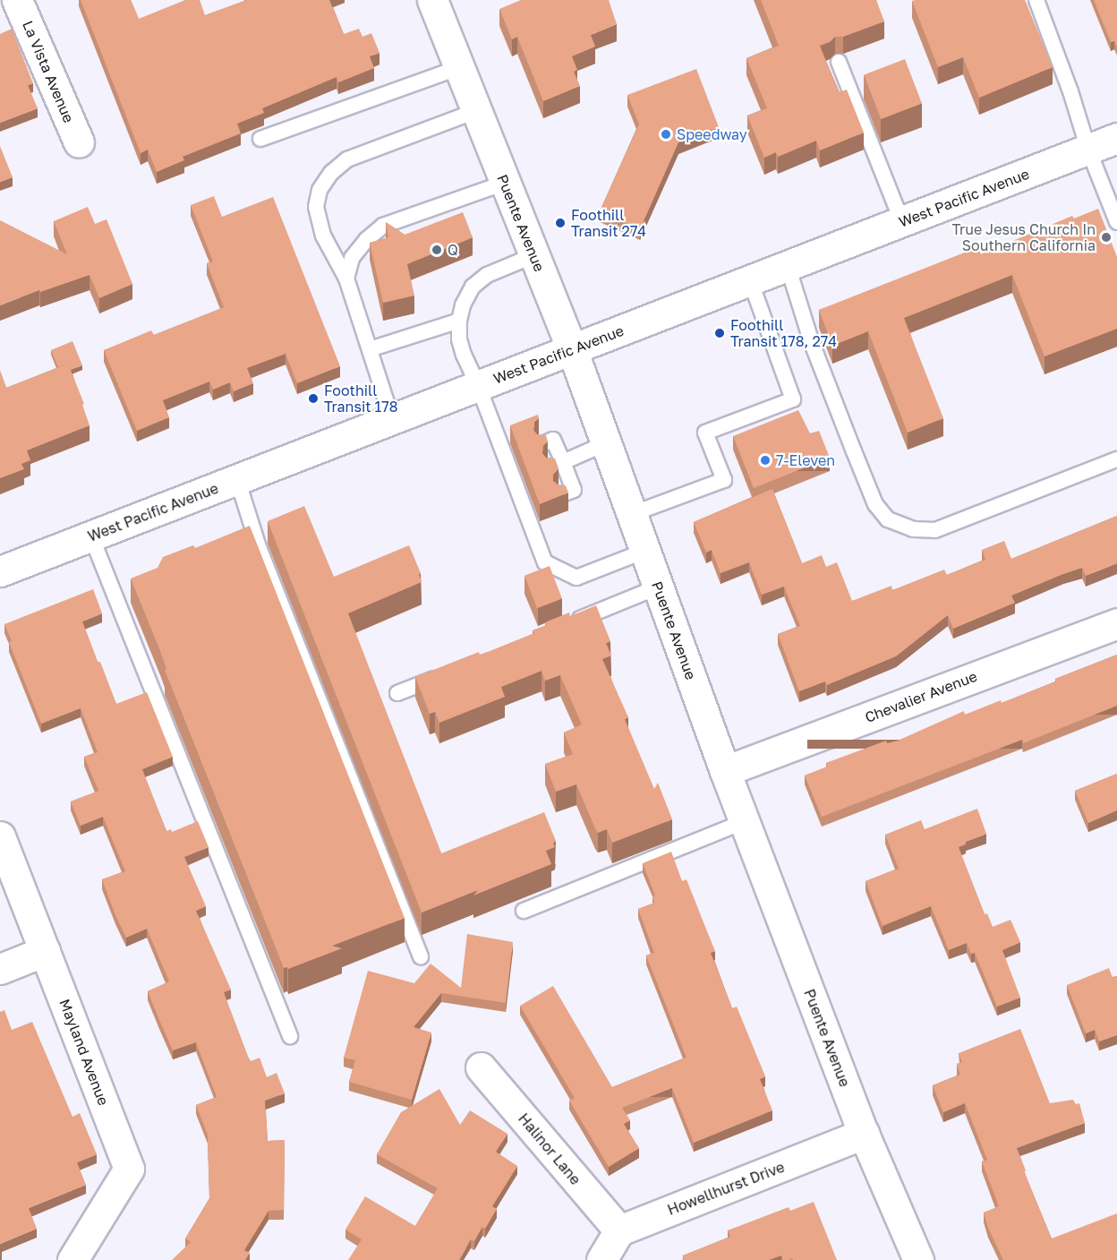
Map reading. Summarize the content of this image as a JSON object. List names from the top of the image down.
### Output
{
  "streets": {
    "street": [
      "La Vista Avenue",
      "West Pacific Avenue",
      "Puente Avenue",
      "Chevalier Avenue",
      "Mayland Avenue",
      "Halinor Lane",
      "Howellhurst Drive"
    ]
  },
  "crossings": [
    ["West Pacific Avenue", "Puente Avenue"],
    ["Puente Avenue", "Chevalier Avenue"],
    ["Puente Avenue", "Howellhurst Drive"],
    ["Halinor Lane", "Howellhurst Drive"]
  ],
  "places": [
    "Speedway",
    "Foothill Transit 274",
    "True Jesus Church In Southern California",
    "Q",
    "Foothill Transit 178, 274",
    "Foothill Transit 178",
    "7-Eleven"
  ]
}
